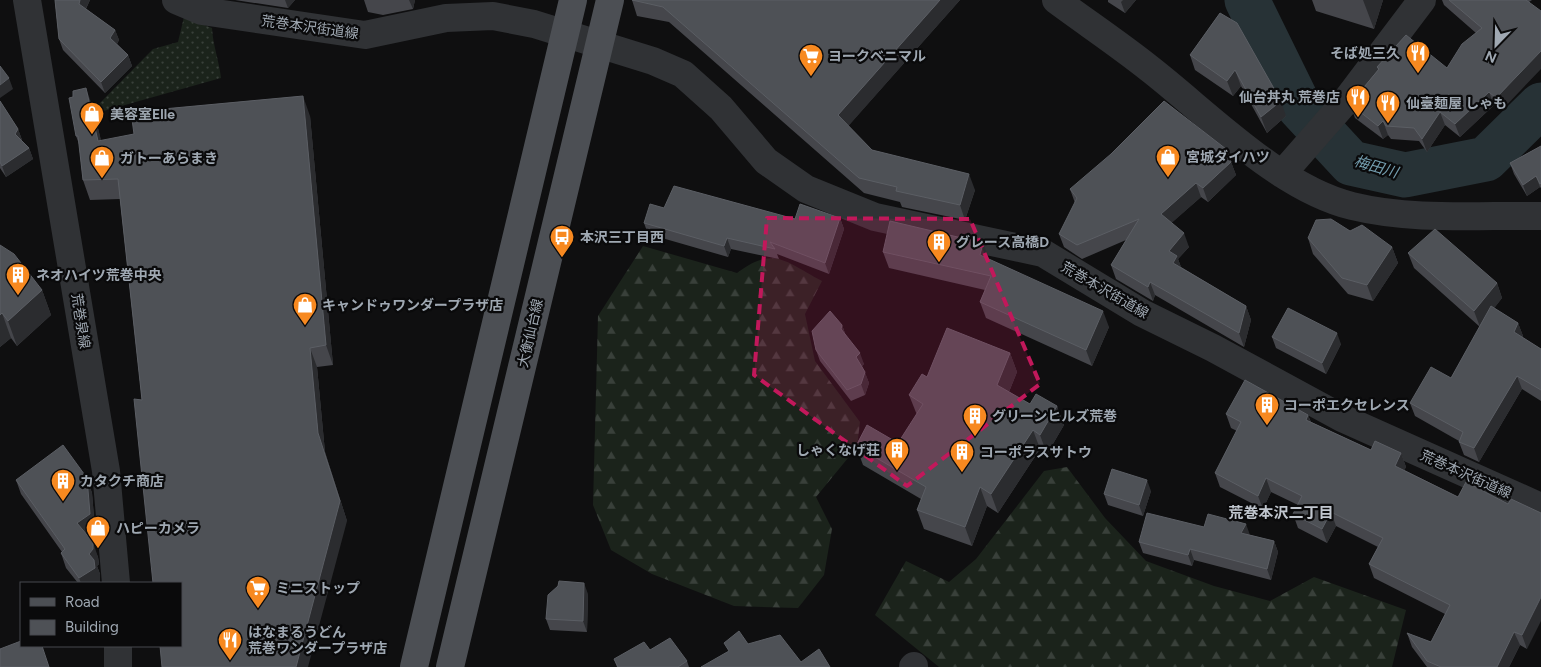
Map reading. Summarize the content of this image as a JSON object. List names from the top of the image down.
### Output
{
  "streets": {
    "main road": ["大衡仙台線"],
    "street": ["荒巻本沢街道線", "荒巻泉線"]
  },
  "districts": ["荒巻本沢二丁目"],
  "water": ["梅田川"],
  "places": {
    "restaurant": [
      "そば処三久",
      "仙台丼丸 荒巻店",
      "仙臺麺屋 しゃも",
      "はなまるうどん 荒巻ワンダープラザ店"
    ],
    "supermarket": ["ヨークベニマル", "ミニストップ"],
    "shop": [
      "美容室Elle",
      "宮城ダイハツ",
      "ガトーあらまき",
      "キャンドゥワンダープラザ店",
      "ハピーカメラ"
    ],
    "bus stop": ["本沢三丁目西"],
    "building": [
      "グレース高橋D",
      "ネオハイツ荒巻中央",
      "コーポエクセレンス",
      "グリーンヒルズ荒巻",
      "しゃくなげ荘",
      "コーポラスサトウ",
      "カタクチ商店"
    ]
  },
  "legend": ["Road", "Building"],
  "north": "bottom left"
}
